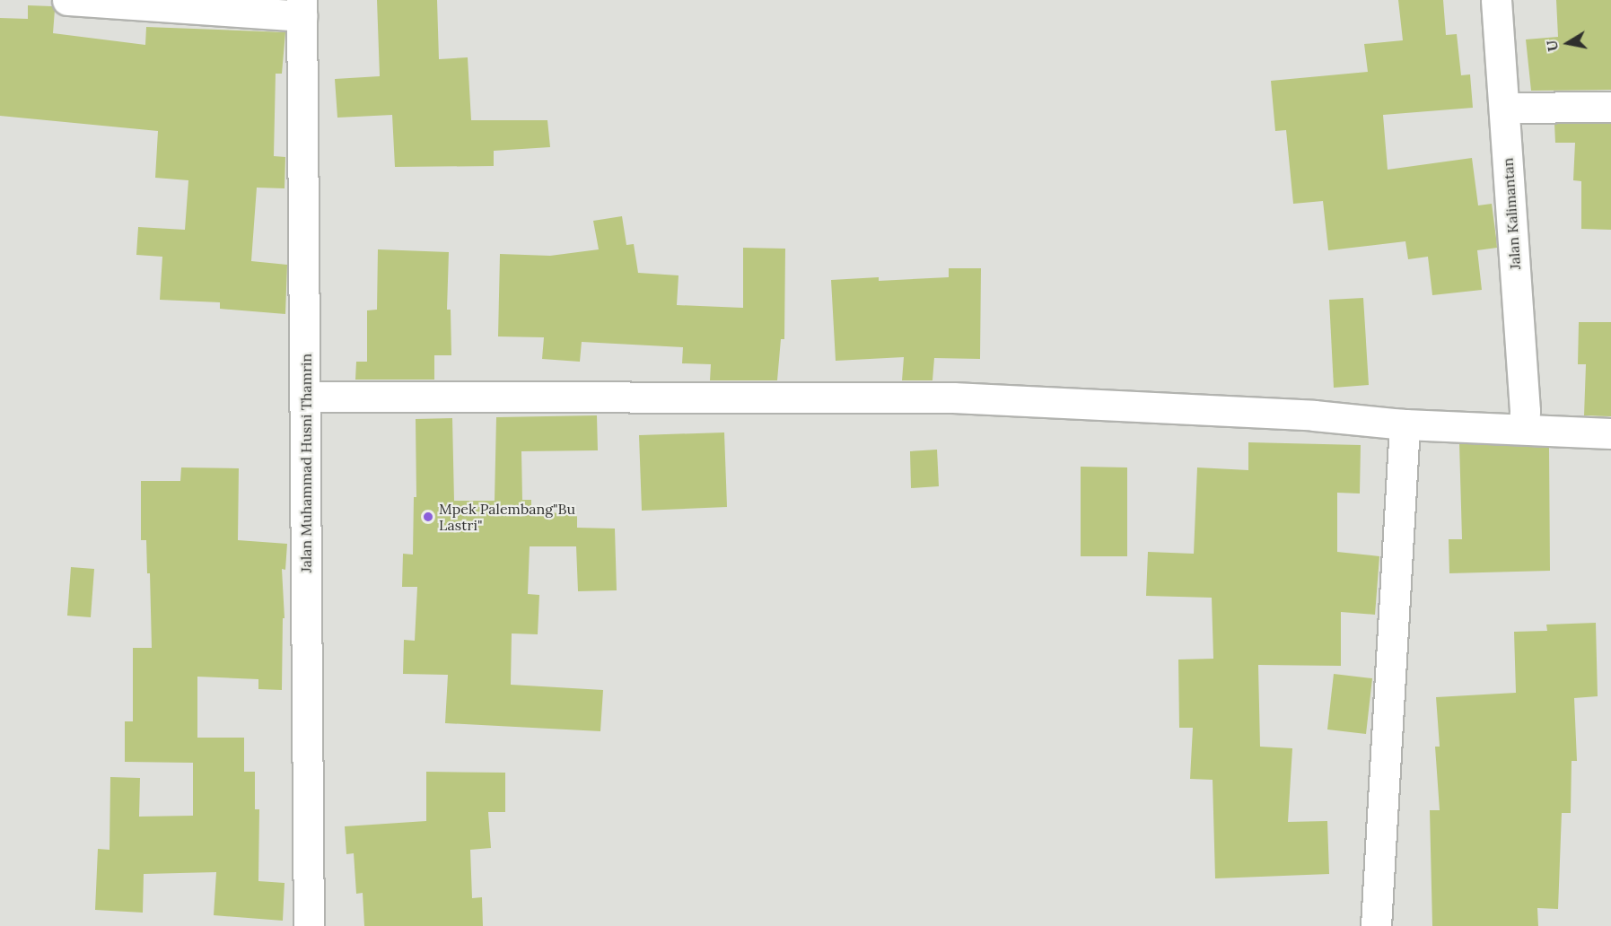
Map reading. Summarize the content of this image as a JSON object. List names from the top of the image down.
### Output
{
  "streets": {
    "street": ["Jalan Kalimantan", "Jalan Muhammad Husni Thamrin"]
  },
  "places": ["Mpek Palembang\"Bu Lastri\""],
  "north": "left"
}
